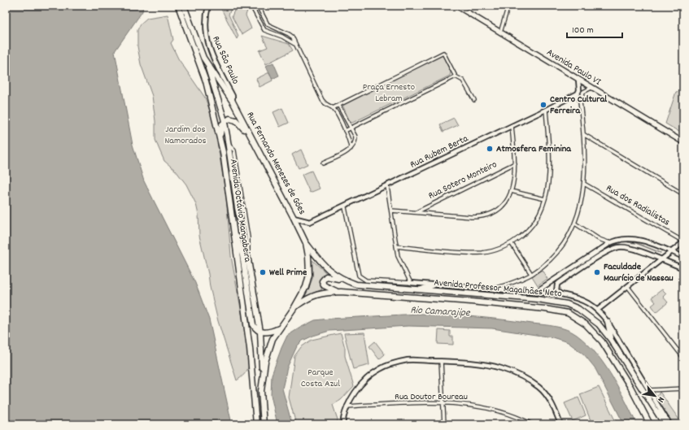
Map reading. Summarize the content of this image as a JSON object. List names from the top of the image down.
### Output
{
  "streets": {
    "main road": [
      "Avenida Paulo VI",
      "Rua Fernando Menezes de Góes",
      "Avenida Octávio Mangabeira",
      "Avenida Professor Magalhães Neto"
    ],
    "street": [
      "Rua São Paulo",
      "Rua Rubem Berta",
      "Rua Sotero Monteiro",
      "Rua dos Radialistas",
      "Rua Doutor Boureau"
    ]
  },
  "crossings": [
    ["Rua São Paulo", "Rua Fernando Menezes de Góes"],
    ["Rua Rubem Berta", "Rua Fernando Menezes de Góes"],
    ["Rua Rubem Berta", "Avenida Professor Magalhães Neto"],
    ["Rua Fernando Menezes de Góes", "Avenida Octávio Mangabeira"],
    ["Rua Fernando Menezes de Góes", "Avenida Professor Magalhães Neto"],
    ["Avenida Octávio Mangabeira", "Avenida Professor Magalhães Neto"]
  ],
  "water": ["Rio Camarajipe"],
  "parks": ["Praça Ernesto Lebram", "Jardim dos Namorados", "Parque Costa Azul"],
  "places": [
    "Centro Cultural Ferreira",
    "Atmosfera Feminina",
    "Well Prime",
    "Faculdade Maurício de Nassau"
  ],
  "scale_bar": "100 m",
  "north": "bottom right"
}
